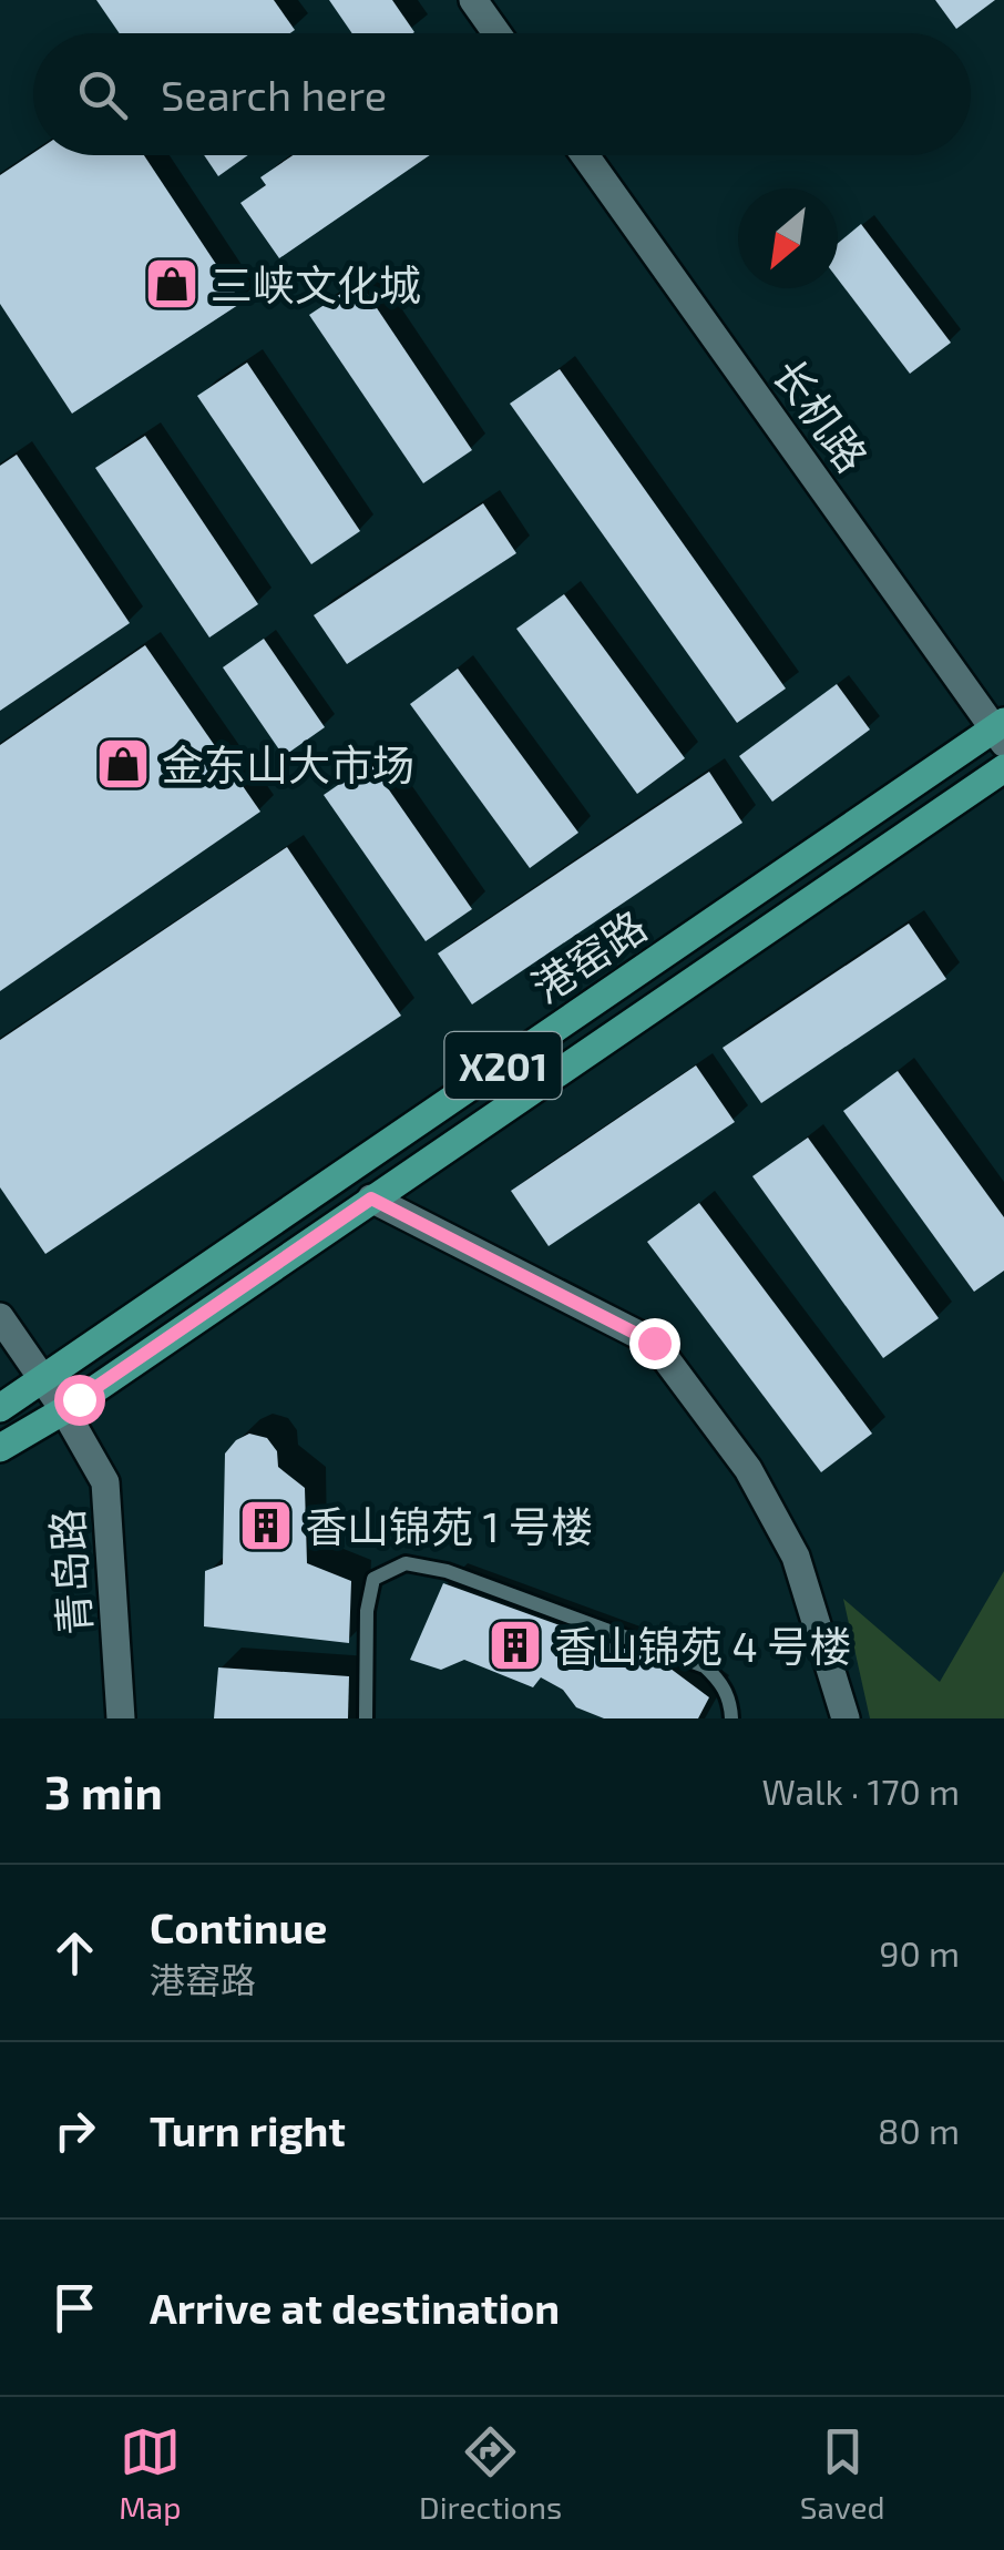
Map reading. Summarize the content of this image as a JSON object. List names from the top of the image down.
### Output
{
  "streets": {
    "main road": ["港窑路", "X201"],
    "street": ["长机路", "青岛路"]
  },
  "crossings": [
    ["长机路", "港窑路"],
    ["港窑路", "青岛路"]
  ],
  "places": {
    "shop": ["三峡文化城", "金东山大市场"],
    "building": ["香山锦苑 1 号楼", "香山锦苑 4 号楼"]
  },
  "north": "bottom left",
  "page": {
    "search": "Search here",
    "heading": ["3 min", "Walk · 170 m"],
    "list": [
      ["Continue", "港窑路", "90 m"],
      ["Turn right", "80 m"],
      "Arrive at destination"
    ],
    "nav": ["Map", "Directions", "Saved"]
  }
}
